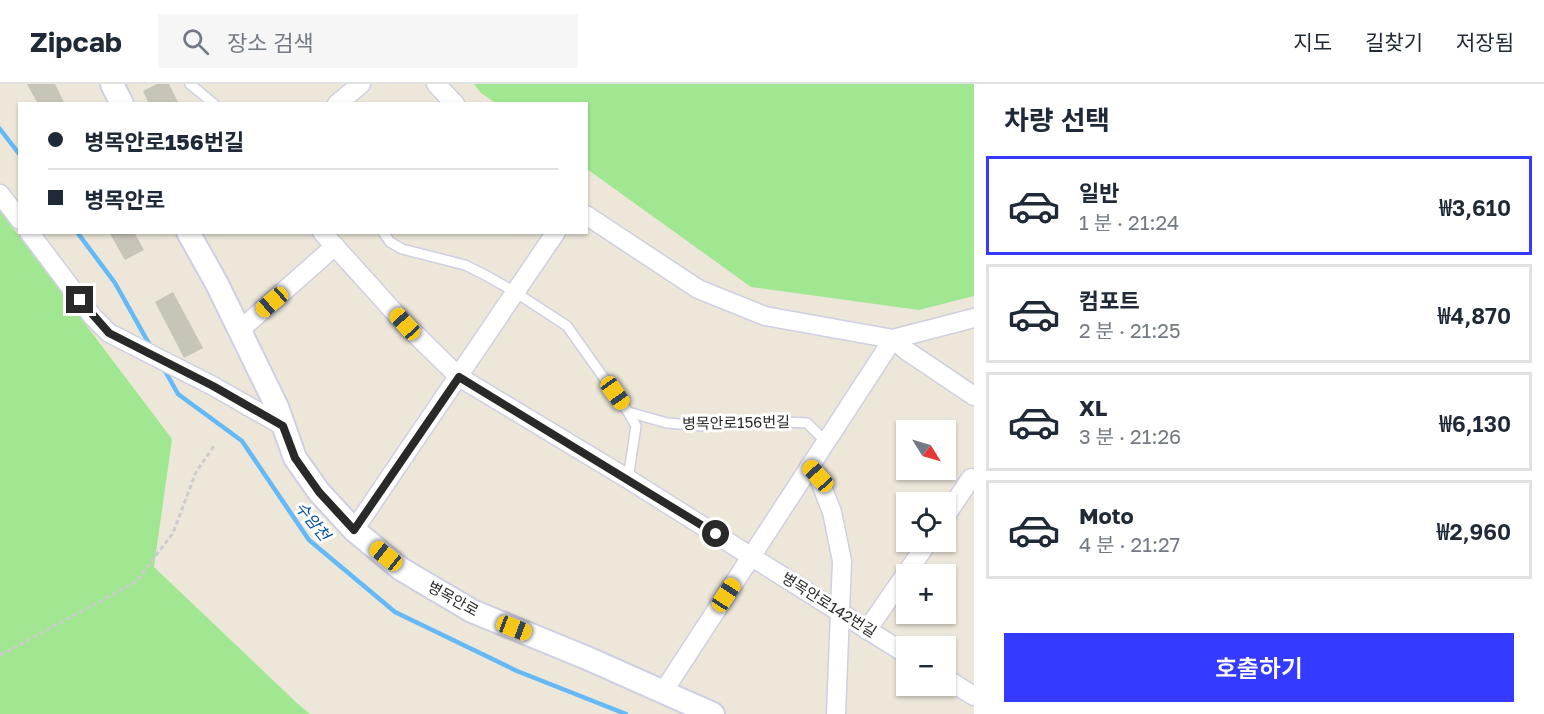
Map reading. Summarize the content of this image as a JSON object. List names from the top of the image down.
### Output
{
  "streets": {
    "street": ["병목안로", "병목안로142번길"],
    "lane": ["병목안로156번길"]
  },
  "water": ["수암천"],
  "north": "bottom right",
  "page": {
    "header": "Zipcab",
    "search": "장소 검색",
    "nav": ["지도", "길찾기", "저장됨"],
    "heading": "차량 선택",
    "banner": ["병목안로156번길", "병목안로"],
    "list": [
      {
        "name": "일반",
        "note": "1 분 · 21:24",
        "value": "₩3,610"
      },
      {
        "name": "컴포트",
        "note": "2 분 · 21:25",
        "value": "₩4,870"
      },
      {
        "name": "XL",
        "note": "3 분 · 21:26",
        "value": "₩6,130"
      },
      {
        "name": "Moto",
        "note": "4 분 · 21:27",
        "value": "₩2,960"
      }
    ],
    "map_buttons": ["+", "−"],
    "buttons": "호출하기"
  }
}
